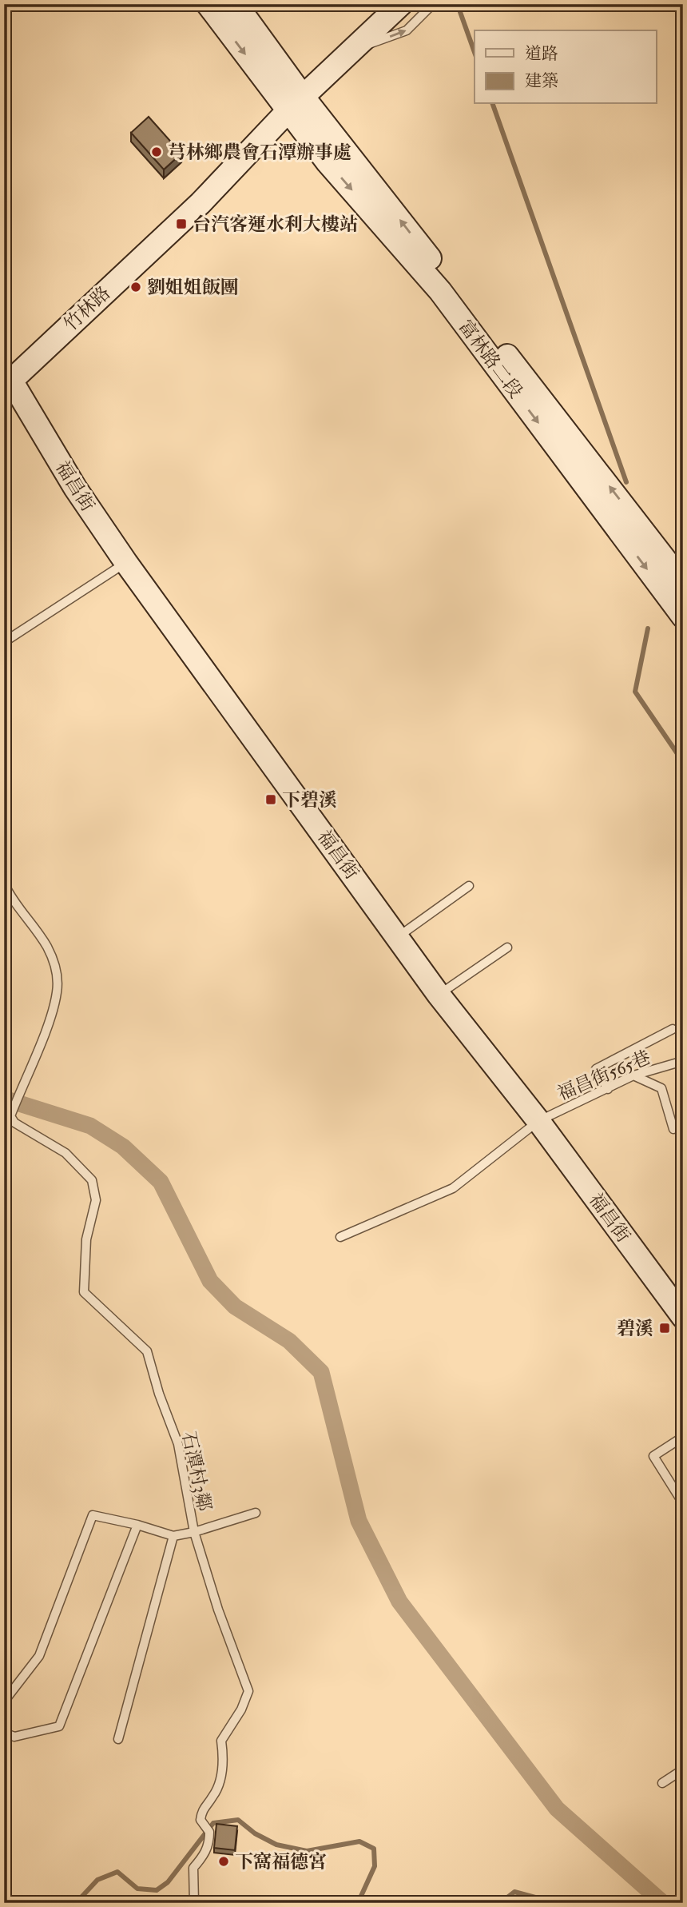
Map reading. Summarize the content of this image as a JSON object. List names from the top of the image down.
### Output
{
  "streets": {
    "main road": ["竹林路", "富林路二段", "福昌街"],
    "lane": ["福昌街565巷", "石潭村3鄰"]
  },
  "crossings": [
    ["竹林路", "富林路二段"],
    ["竹林路", "福昌街"],
    ["福昌街", "福昌街565巷"]
  ],
  "places": {
    "other": ["芎林鄉農會石潭辦事處", "劉姐姐飯團", "下窩福德宮"],
    "transit": ["台汽客運水利大樓站", "下碧溪", "碧溪"]
  },
  "legend": ["道路", "建築"]
}
